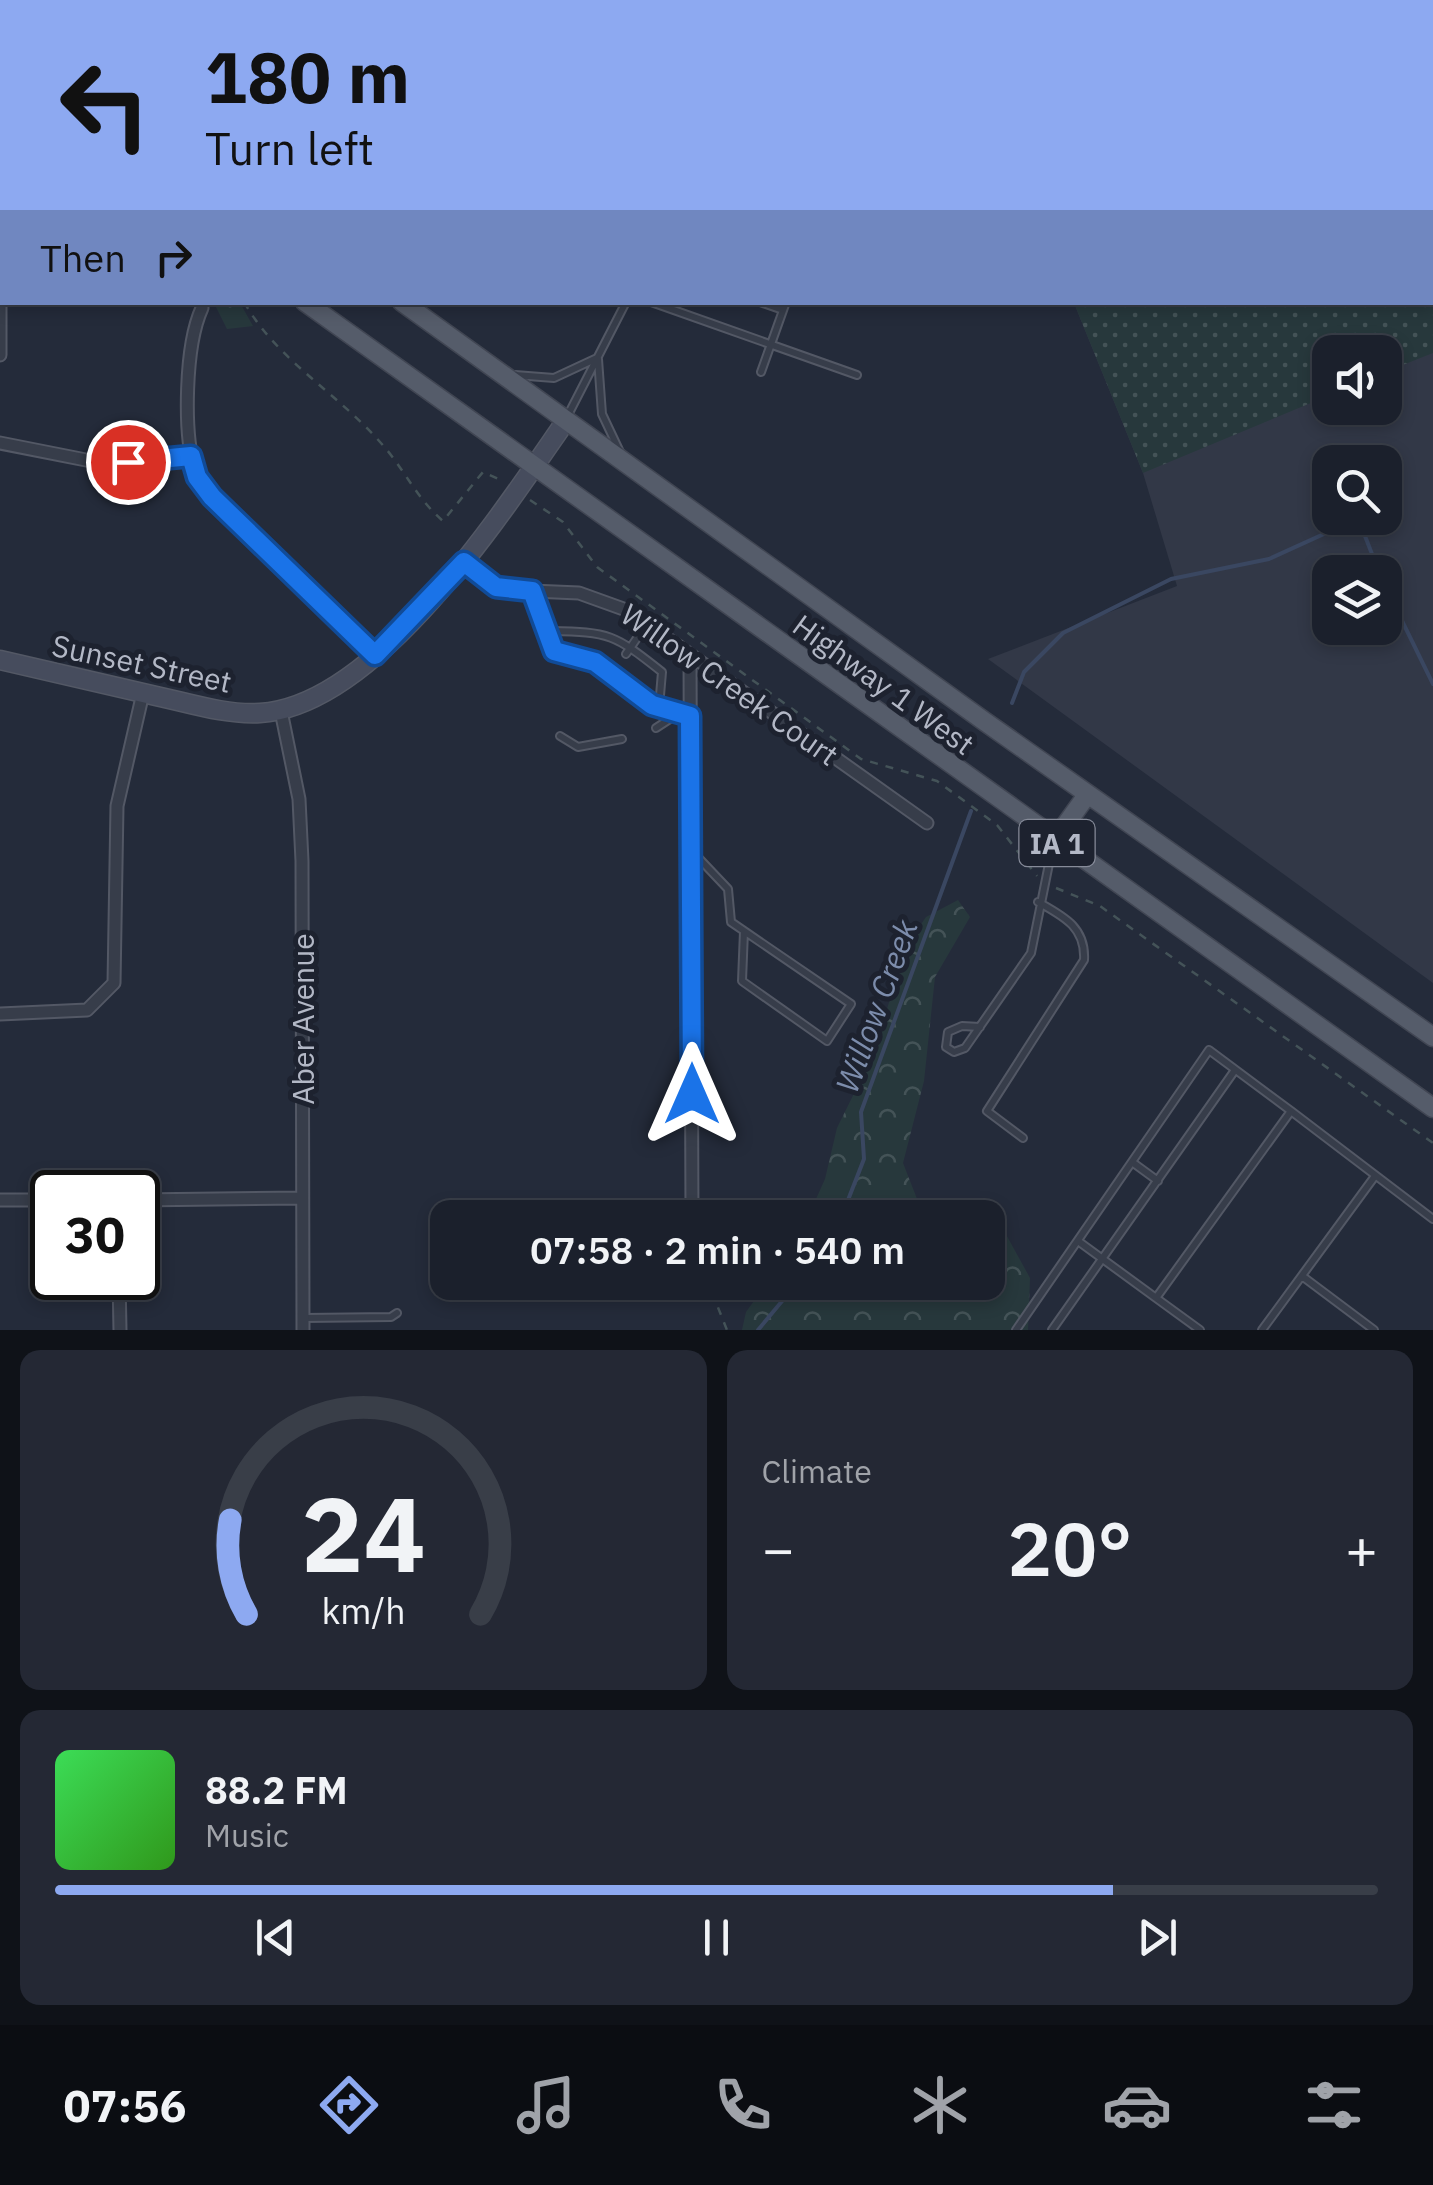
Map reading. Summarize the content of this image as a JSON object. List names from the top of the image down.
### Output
{
  "streets": {
    "main road": ["Highway 1 West", "IA 1"],
    "street": ["Sunset Street", "Willow Creek Court", "Aber Avenue"]
  },
  "crossings": [
    ["Sunset Street", "Willow Creek Court"],
    ["Sunset Street", "Highway 1 West"],
    ["Sunset Street", "Aber Avenue"]
  ],
  "water": ["Willow Creek"],
  "page": {
    "turn": ["180 m", "Turn left"],
    "then": "Then",
    "limit": "30",
    "trip": "07:58 · 2 min · 540 m",
    "tile": "Climate",
    "heat": ["−", "20°", "+"],
    "song": ["88.2 FM", "Music"],
    "tabs": "07:56",
    "gauge": ["24", "km/h"]
  }
}
